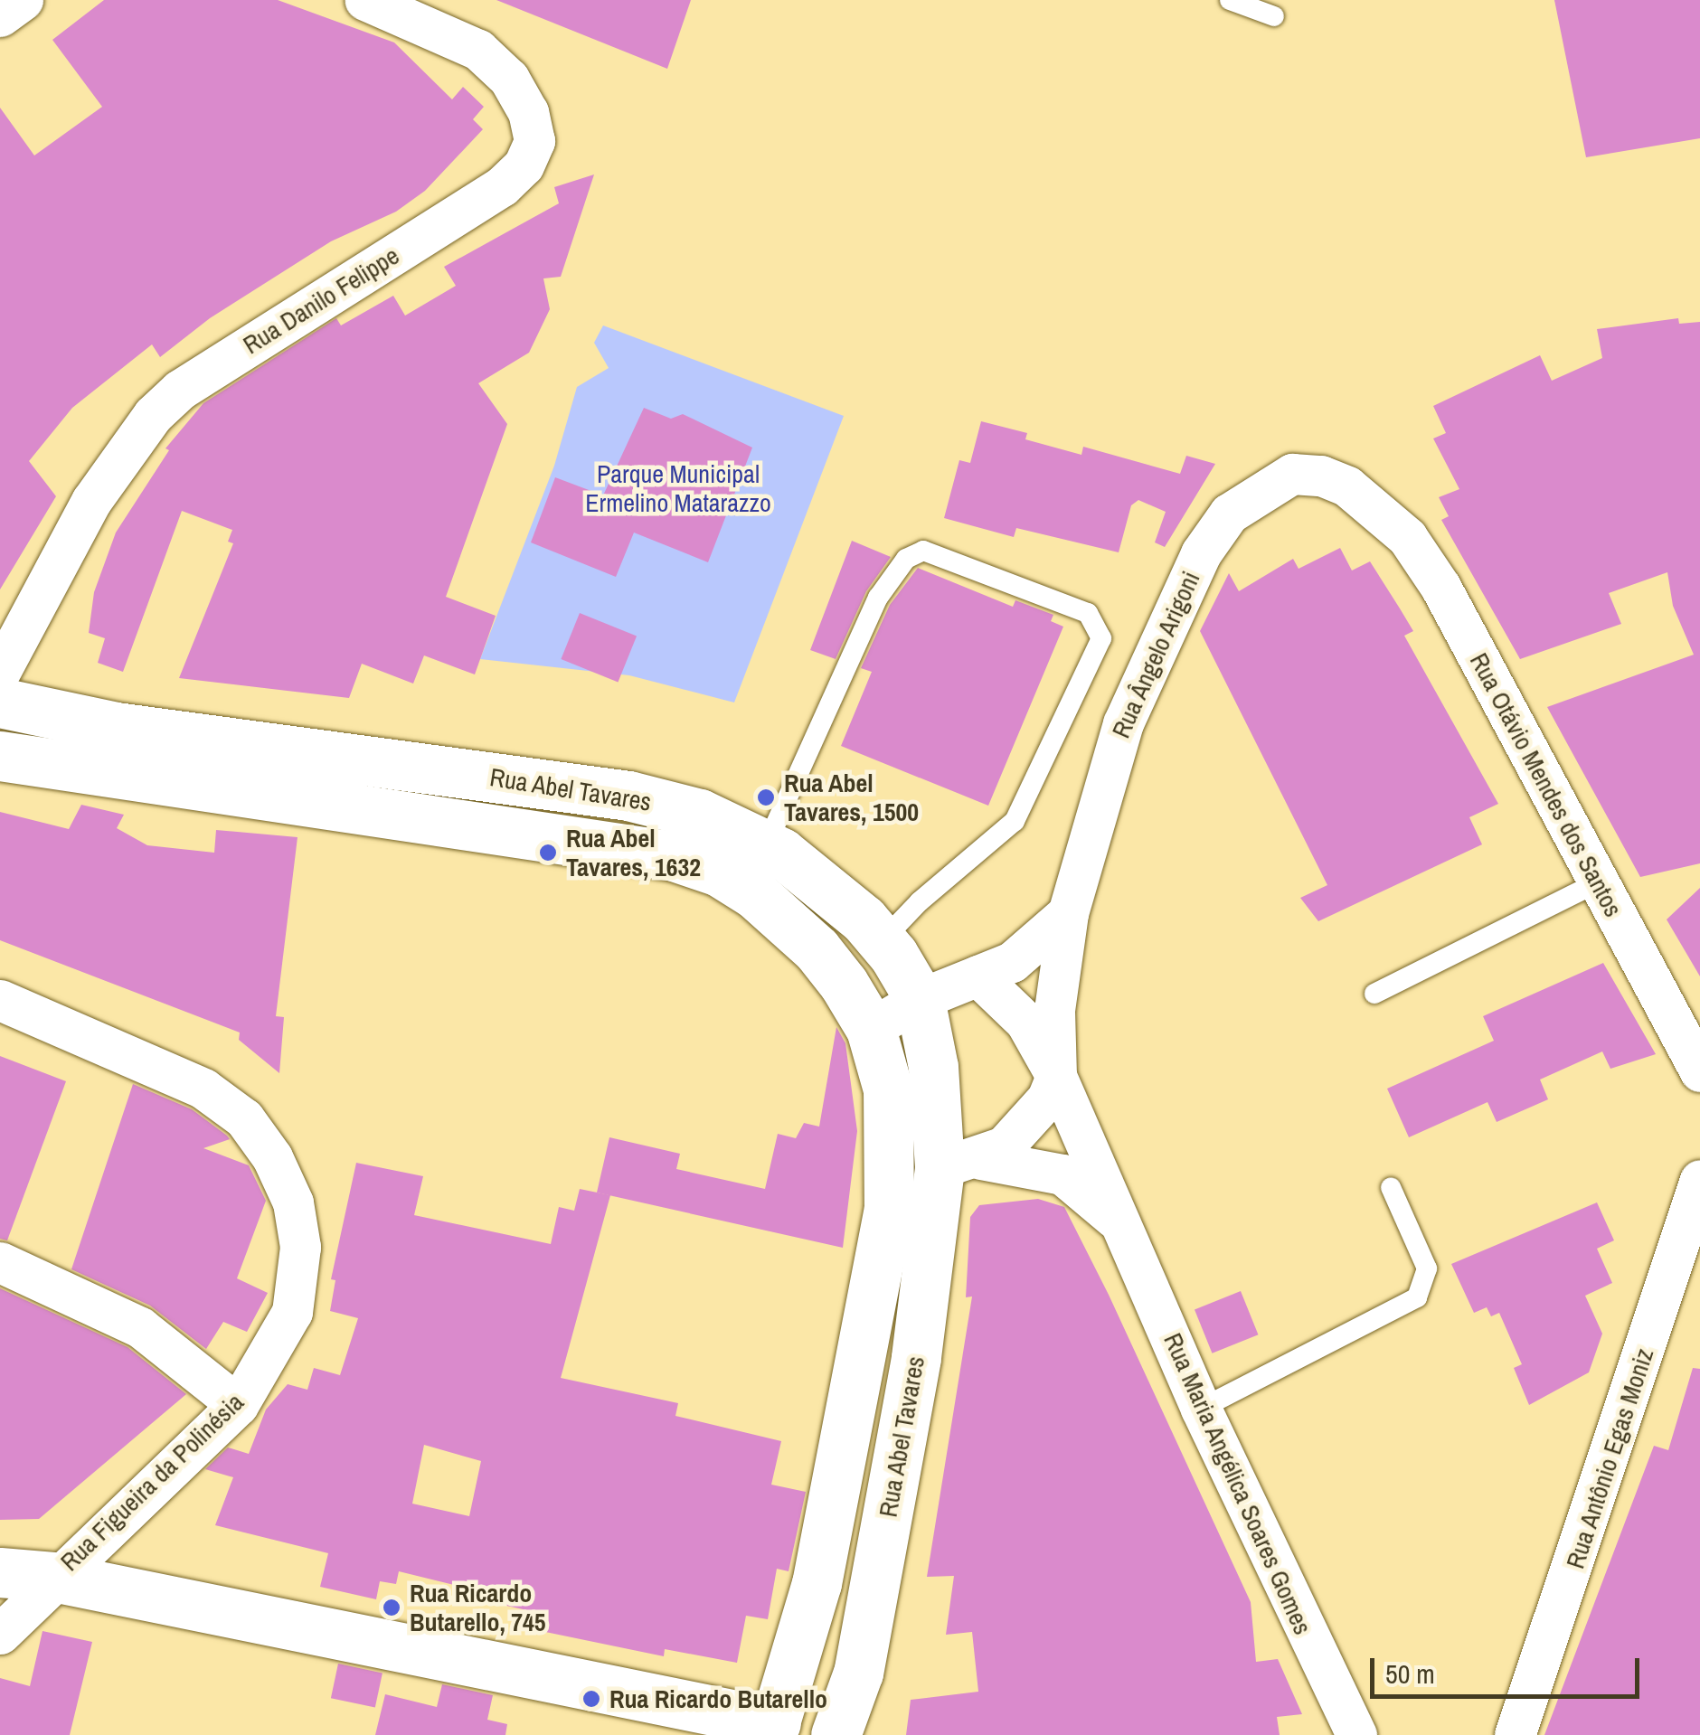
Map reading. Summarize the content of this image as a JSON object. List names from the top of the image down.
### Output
{
  "streets": {
    "street": [
      "Rua Danilo Felippe",
      "Rua Ângelo Arigoni",
      "Rua Otávio Mendes dos Santos",
      "Rua Abel Tavares",
      "Rua Antônio Egas Moniz",
      "Rua Figueira da Polinésia",
      "Rua Maria Angélica Soares Gomes"
    ]
  },
  "crossings": [
    ["Rua Ângelo Arigoni", "Rua Otávio Mendes dos Santos"],
    ["Rua Ângelo Arigoni", "Rua Abel Tavares"],
    ["Rua Ângelo Arigoni", "Rua Maria Angélica Soares Gomes"],
    ["Rua Abel Tavares", "Rua Maria Angélica Soares Gomes"]
  ],
  "parks": ["Parque Municipal Ermelino Matarazzo"],
  "places": [
    "Rua Abel Tavares, 1500",
    "Rua Abel Tavares, 1632",
    "Rua Ricardo Butarello, 745",
    "Rua Ricardo Butarello"
  ],
  "scale_bar": "50 m"
}
